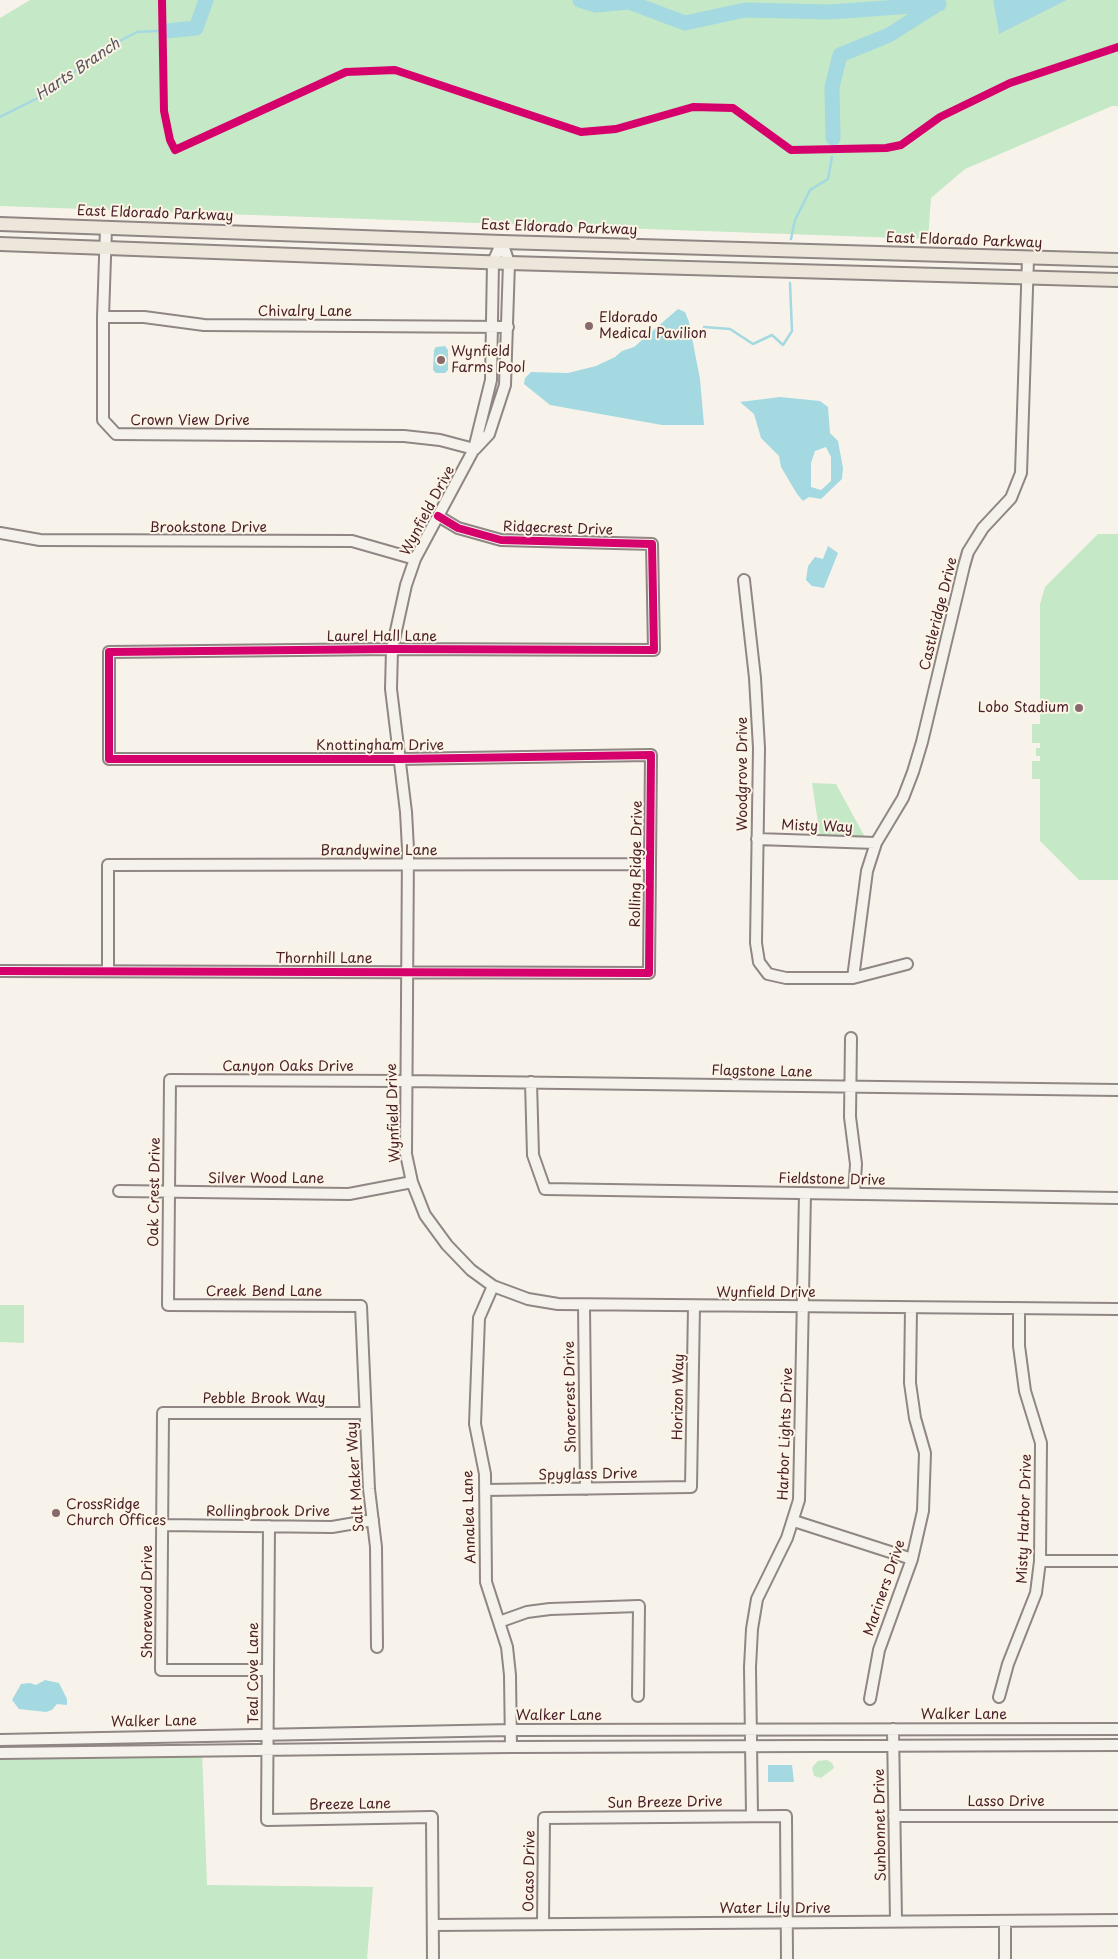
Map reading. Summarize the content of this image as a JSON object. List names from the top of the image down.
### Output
{
  "streets": {
    "main road": ["East Eldorado Parkway"],
    "street": [
      "Chivalry Lane",
      "Crown View Drive",
      "Wynfield Drive",
      "Brookstone Drive",
      "Ridgecrest Drive",
      "Castleridge Drive",
      "Laurel Hall Lane",
      "Knottingham Drive",
      "Woodgrove Drive",
      "Misty Way",
      "Brandywine Lane",
      "Rolling Ridge Drive",
      "Thornhill Lane",
      "Canyon Oaks Drive",
      "Flagstone Lane",
      "Silver Wood Lane",
      "Fieldstone Drive",
      "Oak Crest Drive",
      "Creek Bend Lane",
      "Shorecrest Drive",
      "Horizon Way",
      "Pebble Brook Way",
      "Harbor Lights Drive",
      "Spyglass Drive",
      "Salt Maker Way",
      "Rollingbrook Drive",
      "Annalea Lane",
      "Misty Harbor Drive",
      "Mariners Drive",
      "Shorewood Drive",
      "Teal Cove Lane",
      "Walker Lane",
      "Lasso Drive",
      "Sun Breeze Drive",
      "Breeze Lane",
      "Sunbonnet Drive",
      "Ocaso Drive",
      "Water Lily Drive"
    ]
  },
  "crossings": [
    ["East Eldorado Parkway", "Crown View Drive"],
    ["East Eldorado Parkway", "Wynfield Drive"],
    ["East Eldorado Parkway", "Castleridge Drive"],
    ["Chivalry Lane", "Crown View Drive"],
    ["Chivalry Lane", "Wynfield Drive"],
    ["Crown View Drive", "Wynfield Drive"],
    ["Wynfield Drive", "Brookstone Drive"],
    ["Wynfield Drive", "Ridgecrest Drive"],
    ["Wynfield Drive", "Laurel Hall Lane"],
    ["Wynfield Drive", "Knottingham Drive"],
    ["Wynfield Drive", "Brandywine Lane"],
    ["Wynfield Drive", "Thornhill Lane"],
    ["Wynfield Drive", "Canyon Oaks Drive"],
    ["Wynfield Drive", "Flagstone Lane"],
    ["Wynfield Drive", "Silver Wood Lane"],
    ["Wynfield Drive", "Shorecrest Drive"],
    ["Wynfield Drive", "Horizon Way"],
    ["Wynfield Drive", "Harbor Lights Drive"],
    ["Wynfield Drive", "Annalea Lane"],
    ["Wynfield Drive", "Misty Harbor Drive"],
    ["Wynfield Drive", "Mariners Drive"],
    ["Ridgecrest Drive", "Laurel Hall Lane"],
    ["Castleridge Drive", "Woodgrove Drive"],
    ["Castleridge Drive", "Misty Way"],
    ["Laurel Hall Lane", "Knottingham Drive"],
    ["Knottingham Drive", "Rolling Ridge Drive"],
    ["Woodgrove Drive", "Misty Way"],
    ["Brandywine Lane", "Rolling Ridge Drive"],
    ["Brandywine Lane", "Thornhill Lane"],
    ["Rolling Ridge Drive", "Thornhill Lane"],
    ["Canyon Oaks Drive", "Flagstone Lane"],
    ["Canyon Oaks Drive", "Oak Crest Drive"],
    ["Flagstone Lane", "Fieldstone Drive"],
    ["Silver Wood Lane", "Oak Crest Drive"],
    ["Fieldstone Drive", "Harbor Lights Drive"],
    ["Oak Crest Drive", "Creek Bend Lane"],
    ["Creek Bend Lane", "Salt Maker Way"],
    ["Shorecrest Drive", "Spyglass Drive"],
    ["Horizon Way", "Spyglass Drive"],
    ["Pebble Brook Way", "Salt Maker Way"],
    ["Pebble Brook Way", "Shorewood Drive"],
    ["Harbor Lights Drive", "Walker Lane"],
    ["Harbor Lights Drive", "Sun Breeze Drive"],
    ["Spyglass Drive", "Annalea Lane"],
    ["Salt Maker Way", "Rollingbrook Drive"],
    ["Rollingbrook Drive", "Shorewood Drive"],
    ["Rollingbrook Drive", "Teal Cove Lane"],
    ["Annalea Lane", "Walker Lane"],
    ["Shorewood Drive", "Teal Cove Lane"],
    ["Teal Cove Lane", "Walker Lane"],
    ["Teal Cove Lane", "Breeze Lane"],
    ["Walker Lane", "Sunbonnet Drive"],
    ["Lasso Drive", "Sunbonnet Drive"],
    ["Sun Breeze Drive", "Ocaso Drive"],
    ["Sun Breeze Drive", "Water Lily Drive"],
    ["Breeze Lane", "Water Lily Drive"],
    ["Sunbonnet Drive", "Water Lily Drive"],
    ["Ocaso Drive", "Water Lily Drive"]
  ],
  "water": ["Harts Branch"],
  "places": [
    "Eldorado Medical Pavilion",
    "Wynfield Farms Pool",
    "Lobo Stadium",
    "CrossRidge Church Offices"
  ]
}
